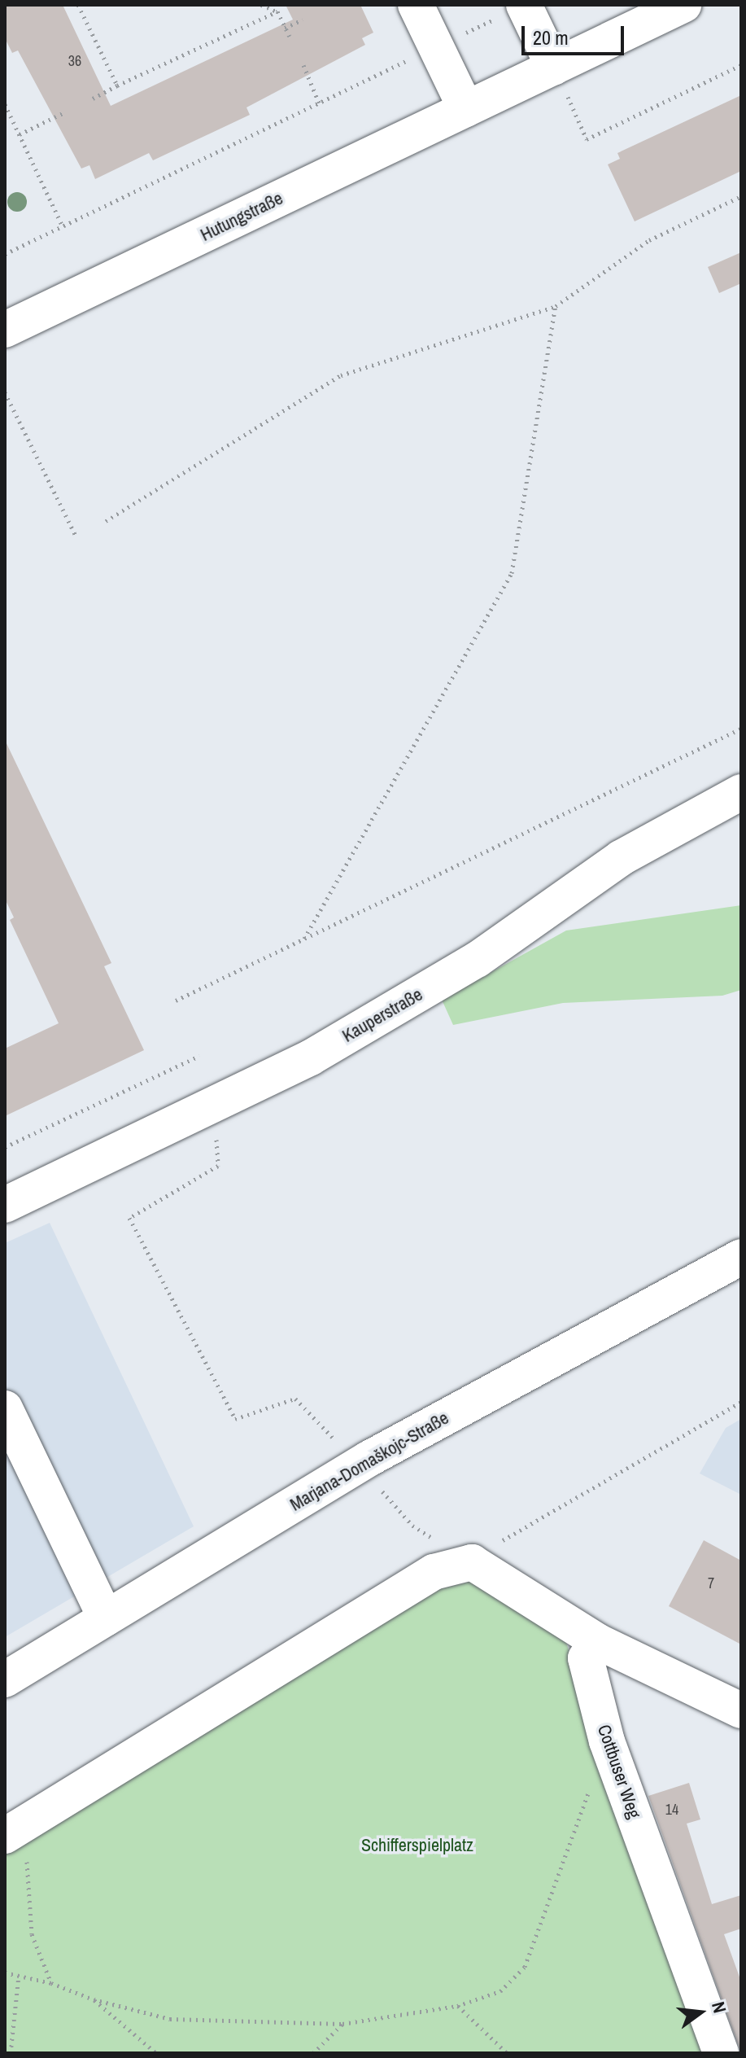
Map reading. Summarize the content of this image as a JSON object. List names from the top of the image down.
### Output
{
  "streets": {
    "street": [
      "Hutungstraße",
      "Kauperstraße",
      "Marjana-Domaškojc-Straße",
      "Cottbuser Weg"
    ]
  },
  "parks": ["Schifferspielplatz"],
  "house_numbers": ["36", "7", "14"],
  "scale_bar": "20 m",
  "north": "right"
}
